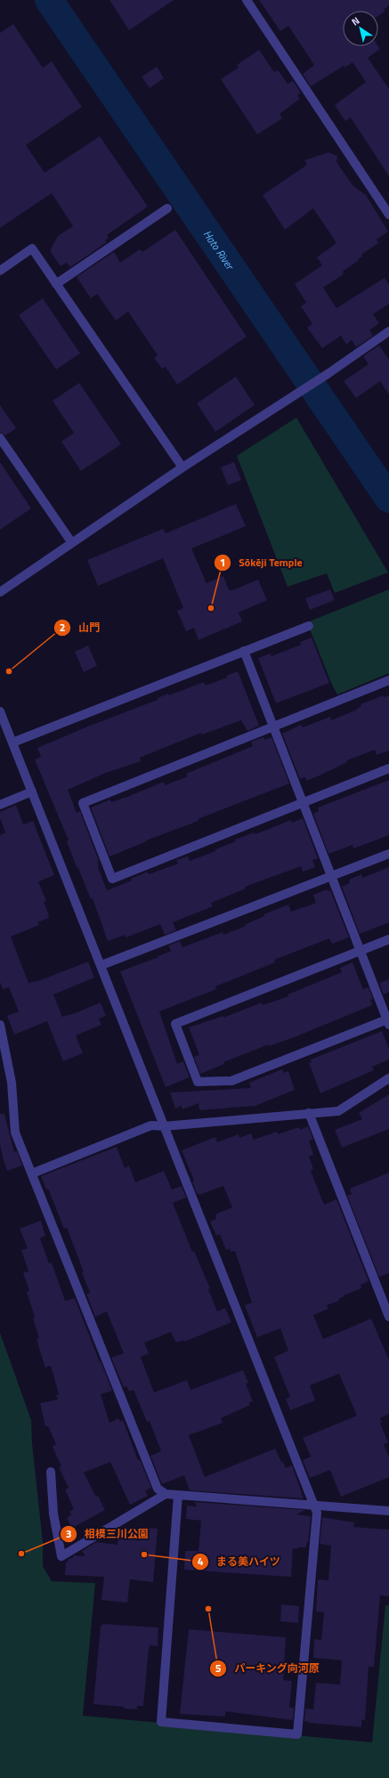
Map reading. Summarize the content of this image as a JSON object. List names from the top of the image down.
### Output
{
  "water": ["Hato River"],
  "places": [
    "Sōkēji Temple",
    "山門",
    "相模三川公園",
    "まる美ハイツ",
    "パーキング向河原"
  ],
  "north": "top left"
}
